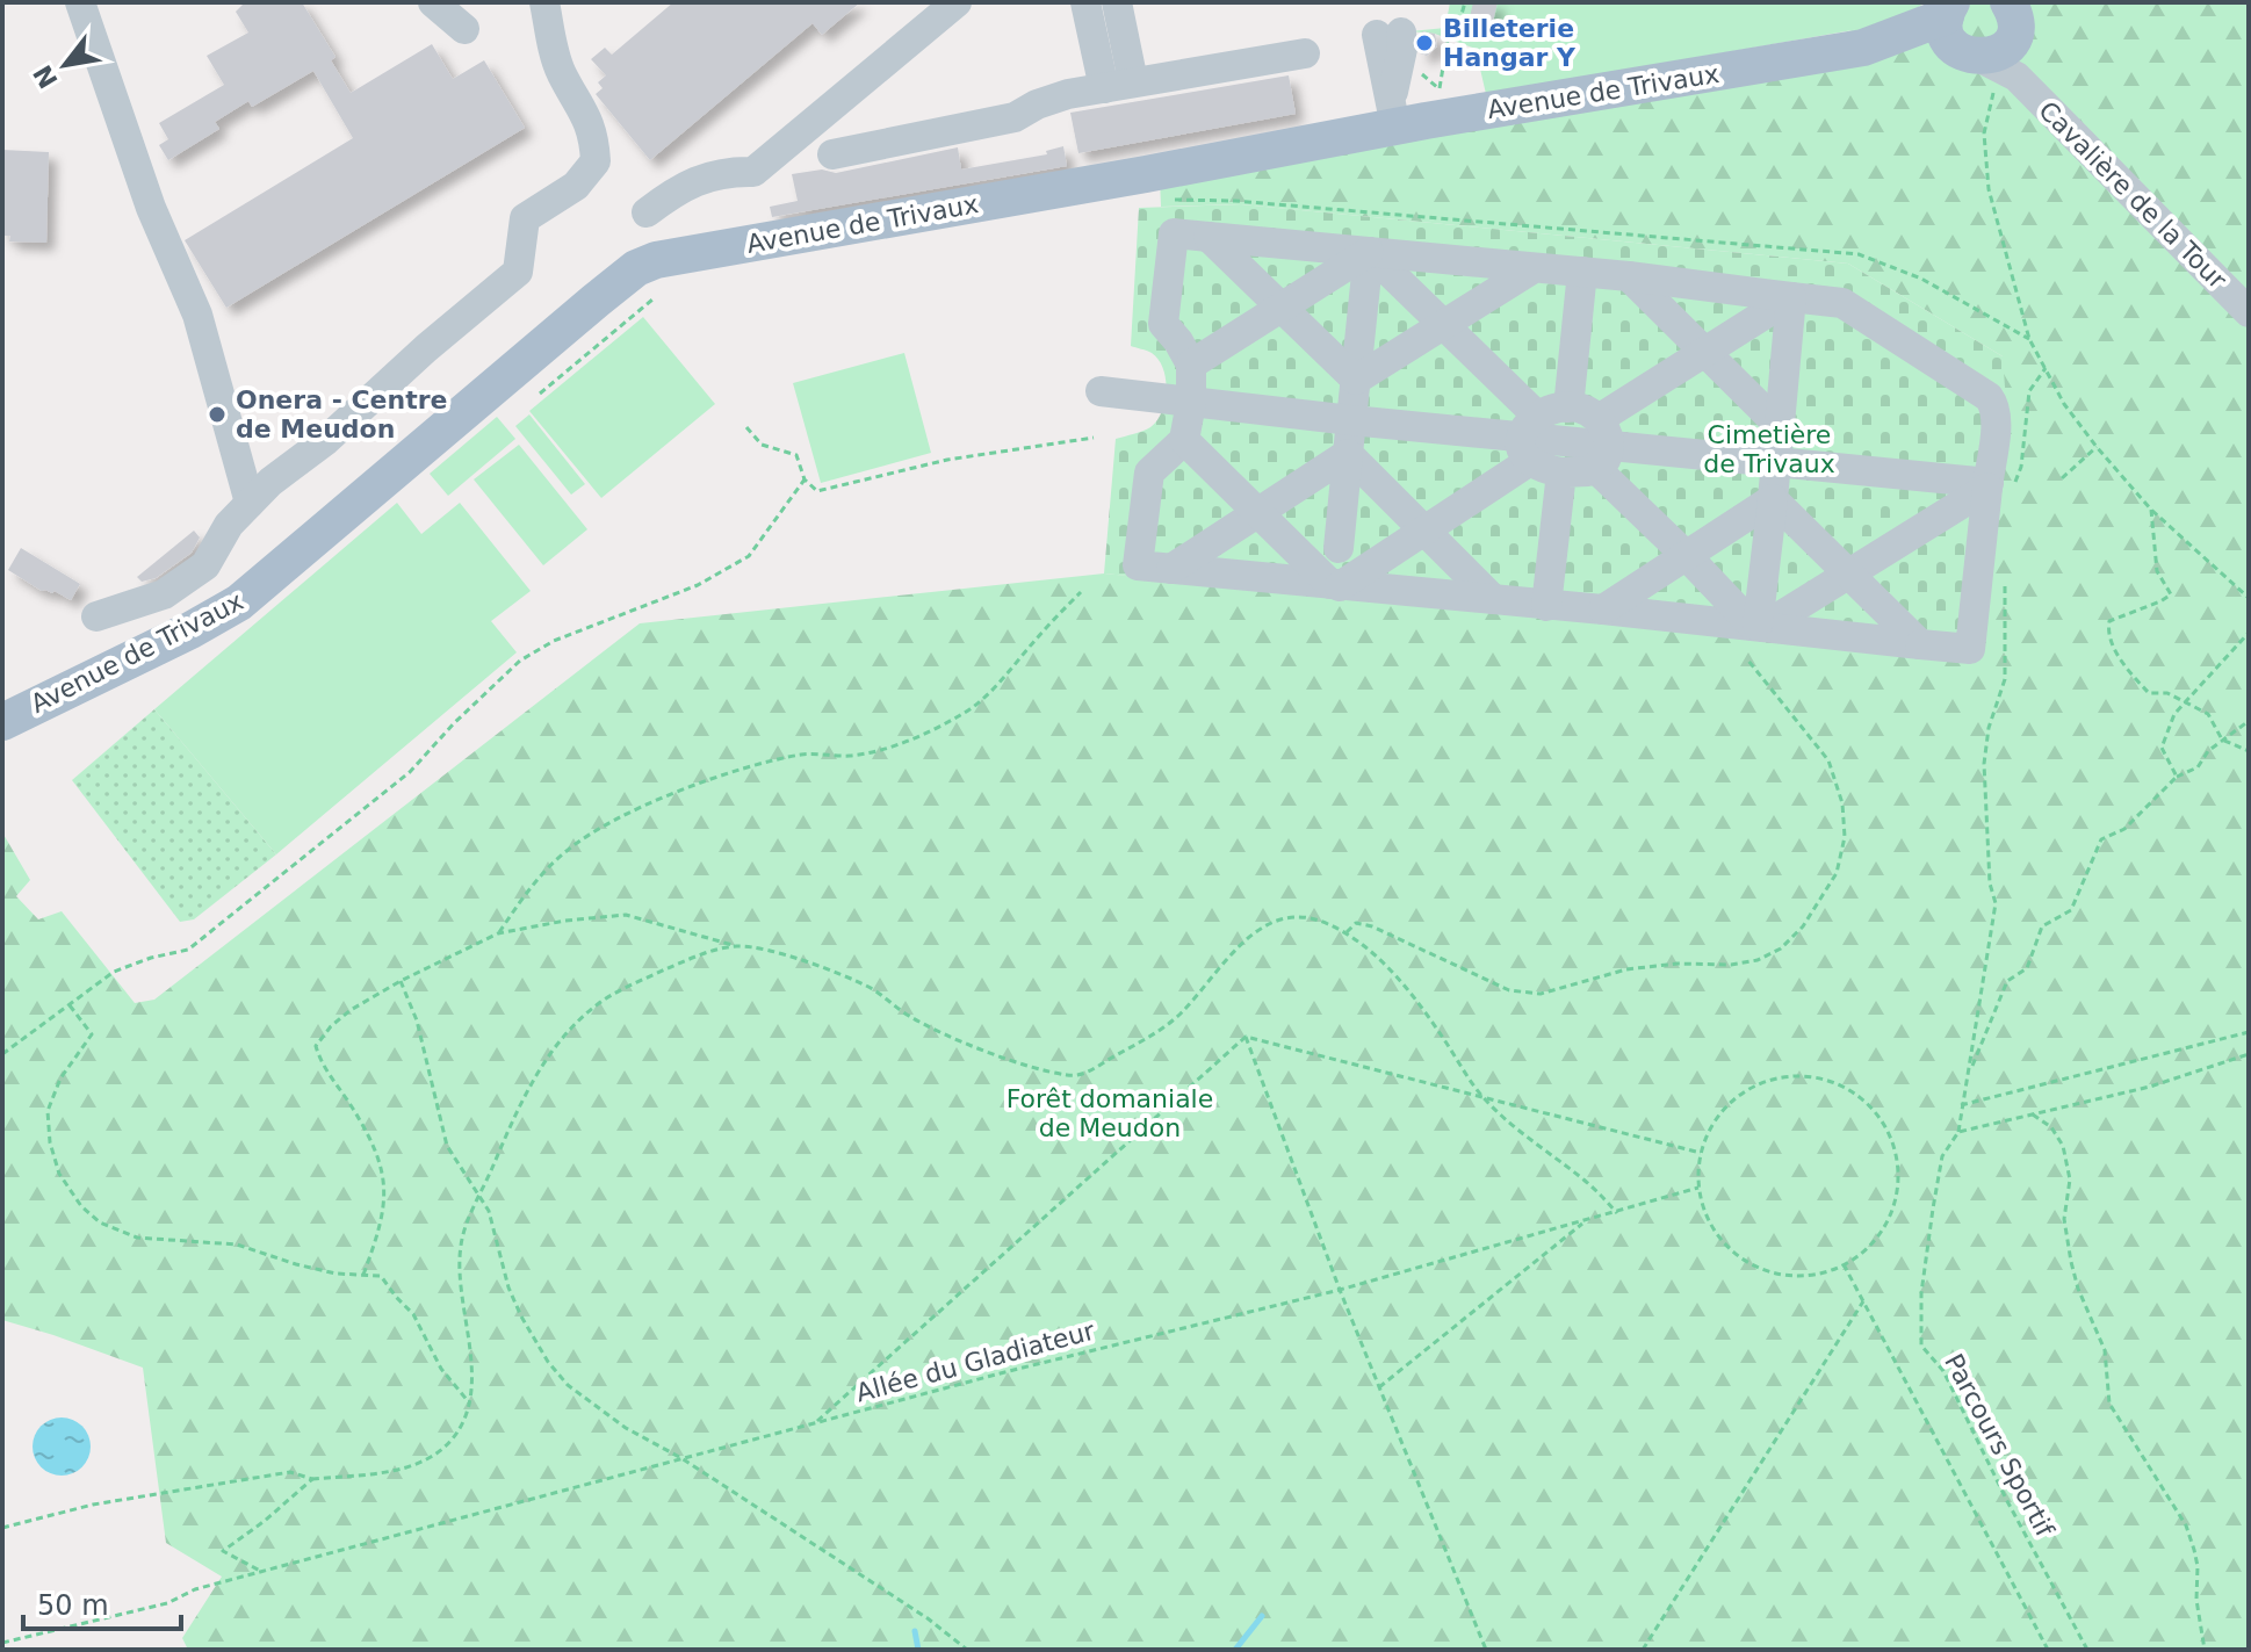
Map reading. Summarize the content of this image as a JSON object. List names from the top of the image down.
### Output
{
  "streets": {
    "main road": ["Avenue de Trivaux"],
    "street": ["Cavalière de la Tour"],
    "path": ["Allée du Gladiateur", "Parcours Sportif"]
  },
  "crossings": [
    ["Avenue de Trivaux", "Cavalière de la Tour"]
  ],
  "parks": ["Cimetière de Trivaux", "Forêt domaniale de Meudon"],
  "places": ["Billeterie Hangar Y", "Onera - Centre de Meudon"],
  "scale_bar": "50 m",
  "north": "bottom left"
}
